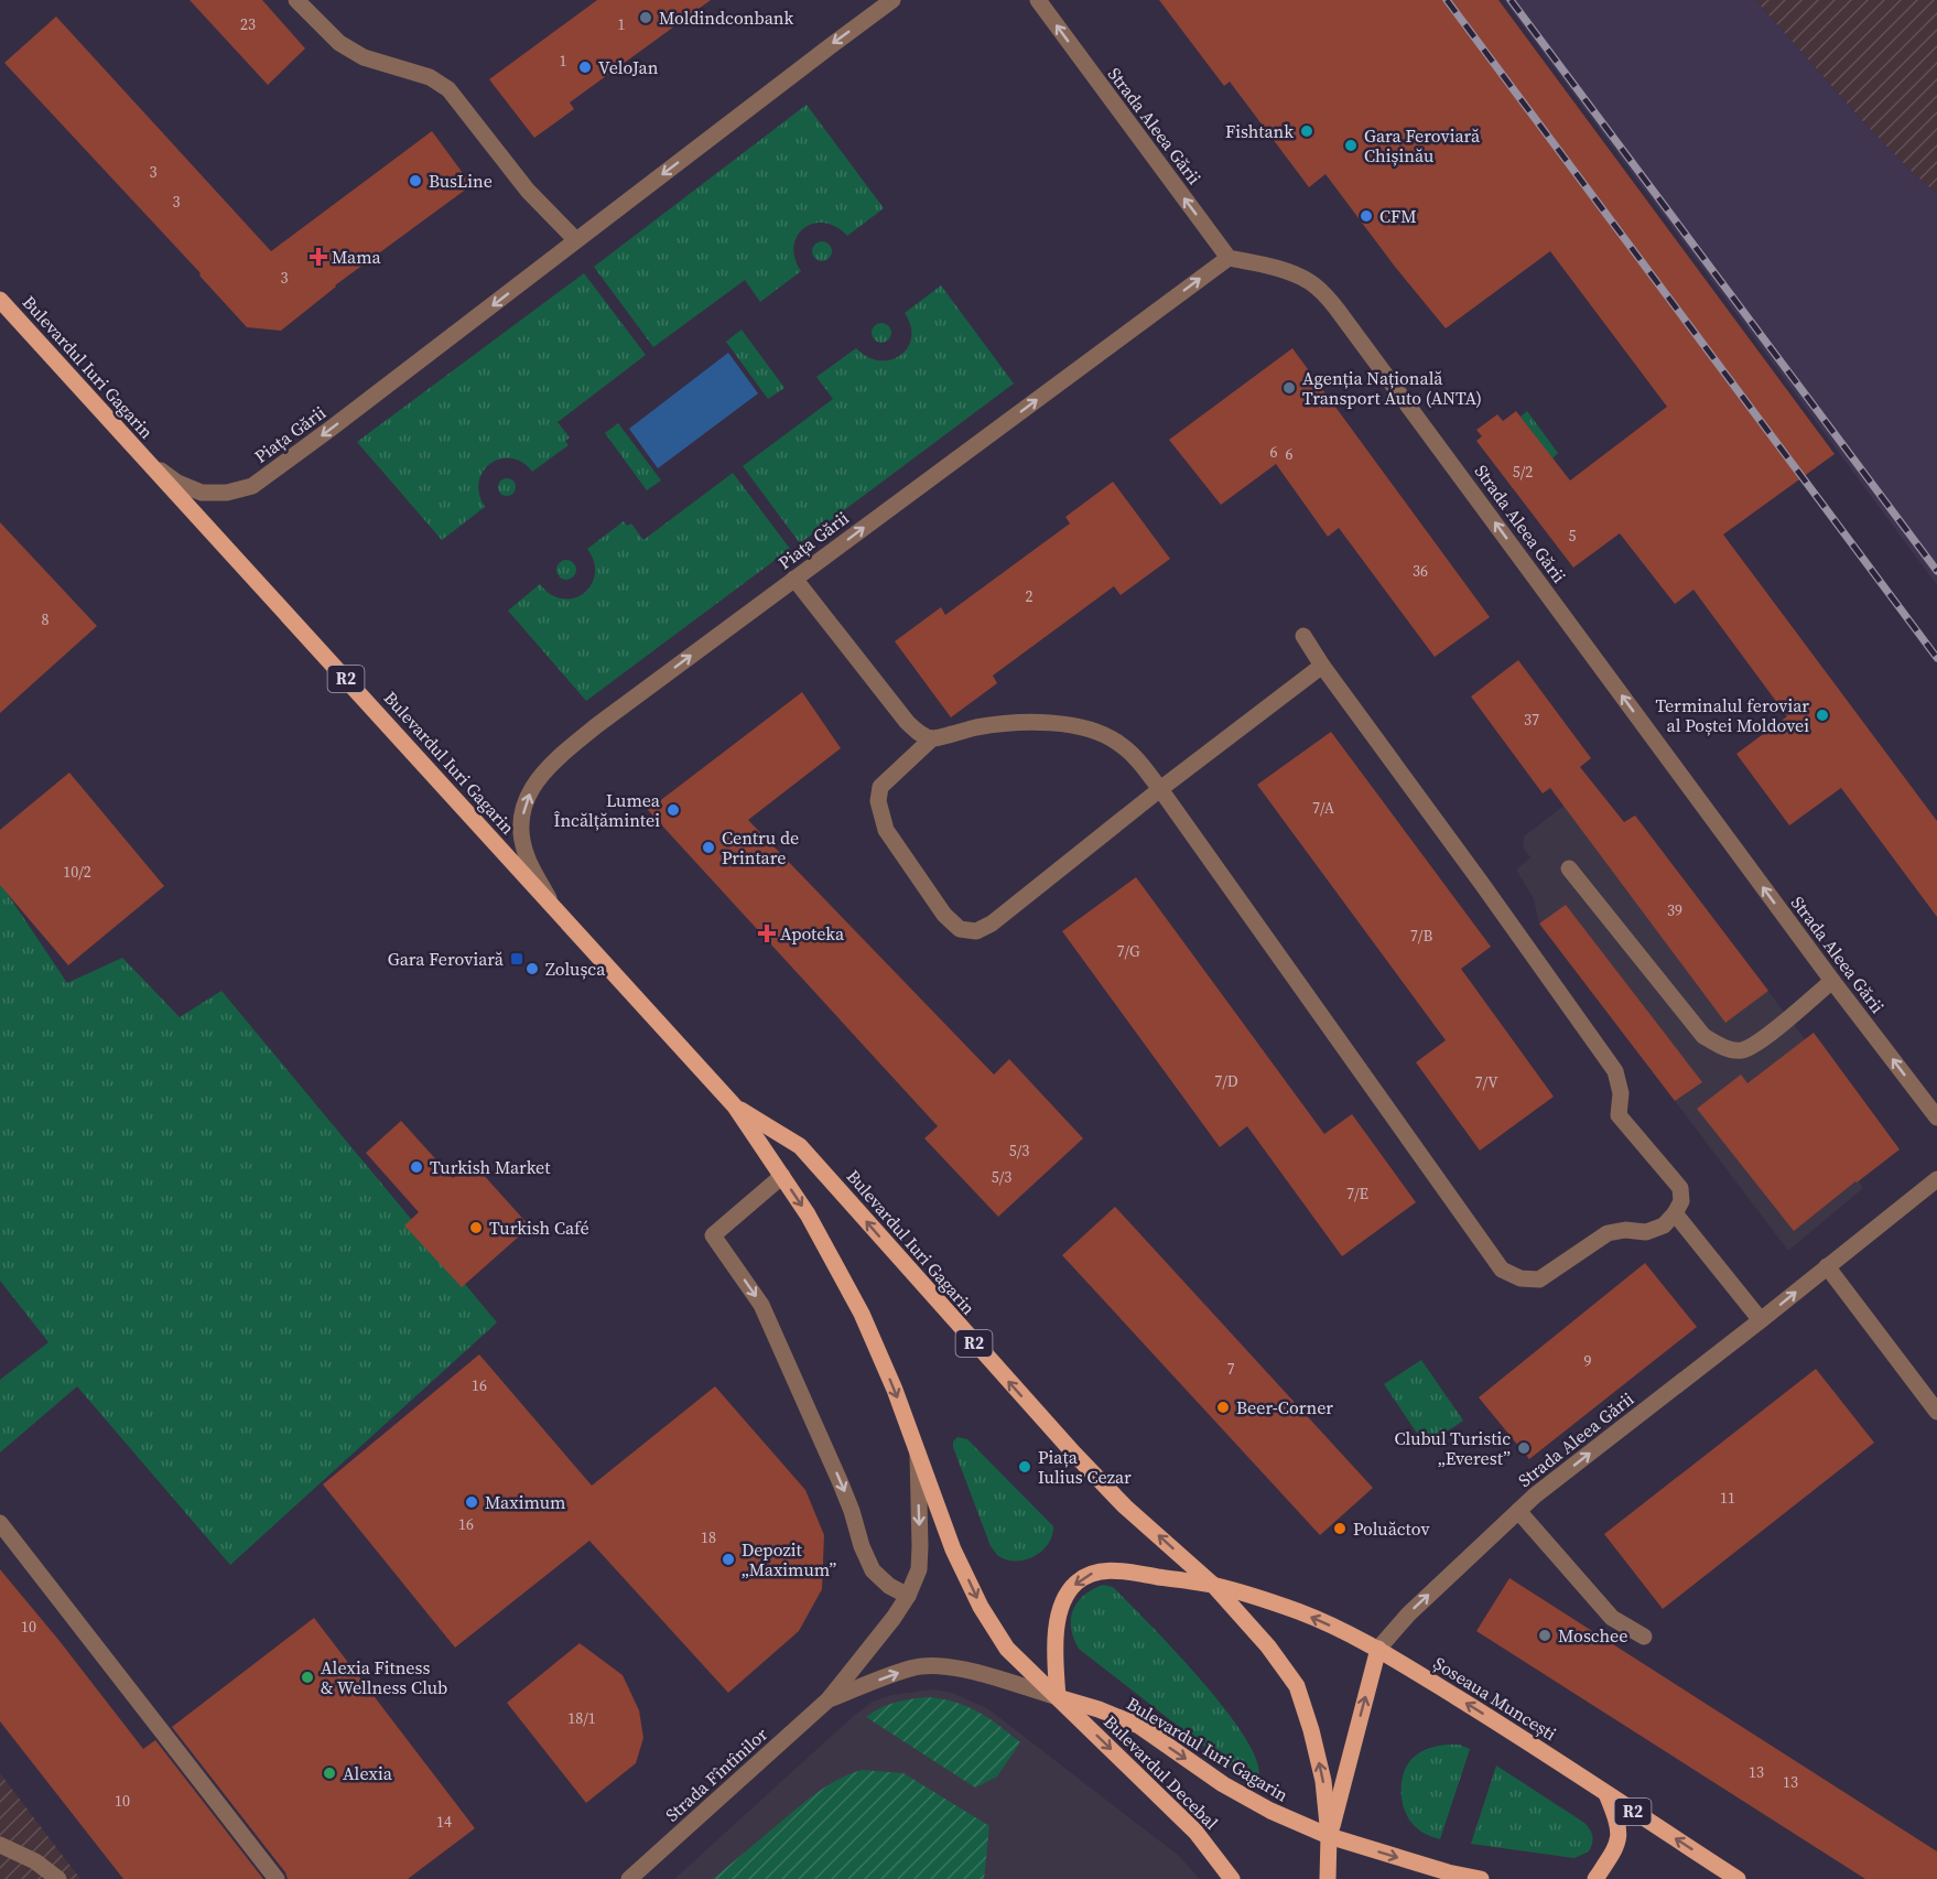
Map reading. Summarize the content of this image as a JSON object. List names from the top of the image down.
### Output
{
  "streets": {
    "main road": [
      "Bulevardul Iuri Gagarin",
      "R2",
      "Șoseaua Muncești",
      "Bulevardul Decebal"
    ],
    "street": ["Strada Aleea Gării", "Piața Gării", "Strada Fîntînilor"]
  },
  "crossings": [
    ["Strada Aleea Gării", "Piața Gării"],
    ["Strada Aleea Gării", "Șoseaua Muncești"],
    ["Bulevardul Iuri Gagarin", "Piața Gării"],
    ["Bulevardul Iuri Gagarin", "R2"],
    ["Bulevardul Iuri Gagarin", "Șoseaua Muncești"],
    ["Bulevardul Iuri Gagarin", "Bulevardul Decebal"],
    ["Bulevardul Iuri Gagarin", "Strada Fîntînilor"],
    ["Bulevardul Decebal", "Strada Fîntînilor"]
  ],
  "one_way": ["Șoseaua Muncești", "Bulevardul Decebal"],
  "places": {
    "other": [
      "Moldindconbank",
      "VeloJan",
      "Fishtank",
      "Gara Feroviară Chișinău",
      "BusLine",
      "CFM",
      "Agenția Națională Transport Auto (ANTA)",
      "Terminalul feroviar al Poștei Moldovei",
      "Lumea Încălțămintei",
      "Centru de Printare",
      "Zolușca",
      "Turkish Market",
      "Turkish Café",
      "Beer-Corner",
      "Clubul Turistic „Everest”",
      "Piața Iulius Cezar",
      "Maximum",
      "Poluăctov",
      "Depozit „Maximum”",
      "Moschee",
      "Alexia Fitness & Wellness Club",
      "Alexia"
    ],
    "health": ["Mama", "Apoteka"],
    "transit": ["Gara Feroviară"]
  },
  "house_numbers": [
    "23",
    "1",
    "1",
    "3",
    "3",
    "3",
    "6",
    "6",
    "5/2",
    "5",
    "36",
    "2",
    "8",
    "37",
    "7/A",
    "10/2",
    "39",
    "7/B",
    "7/G",
    "7/D",
    "7/V",
    "5/3",
    "5/3",
    "7/E",
    "9",
    "7",
    "16",
    "11",
    "16",
    "18",
    "10",
    "18/1",
    "13",
    "13",
    "10",
    "14"
  ]
}
